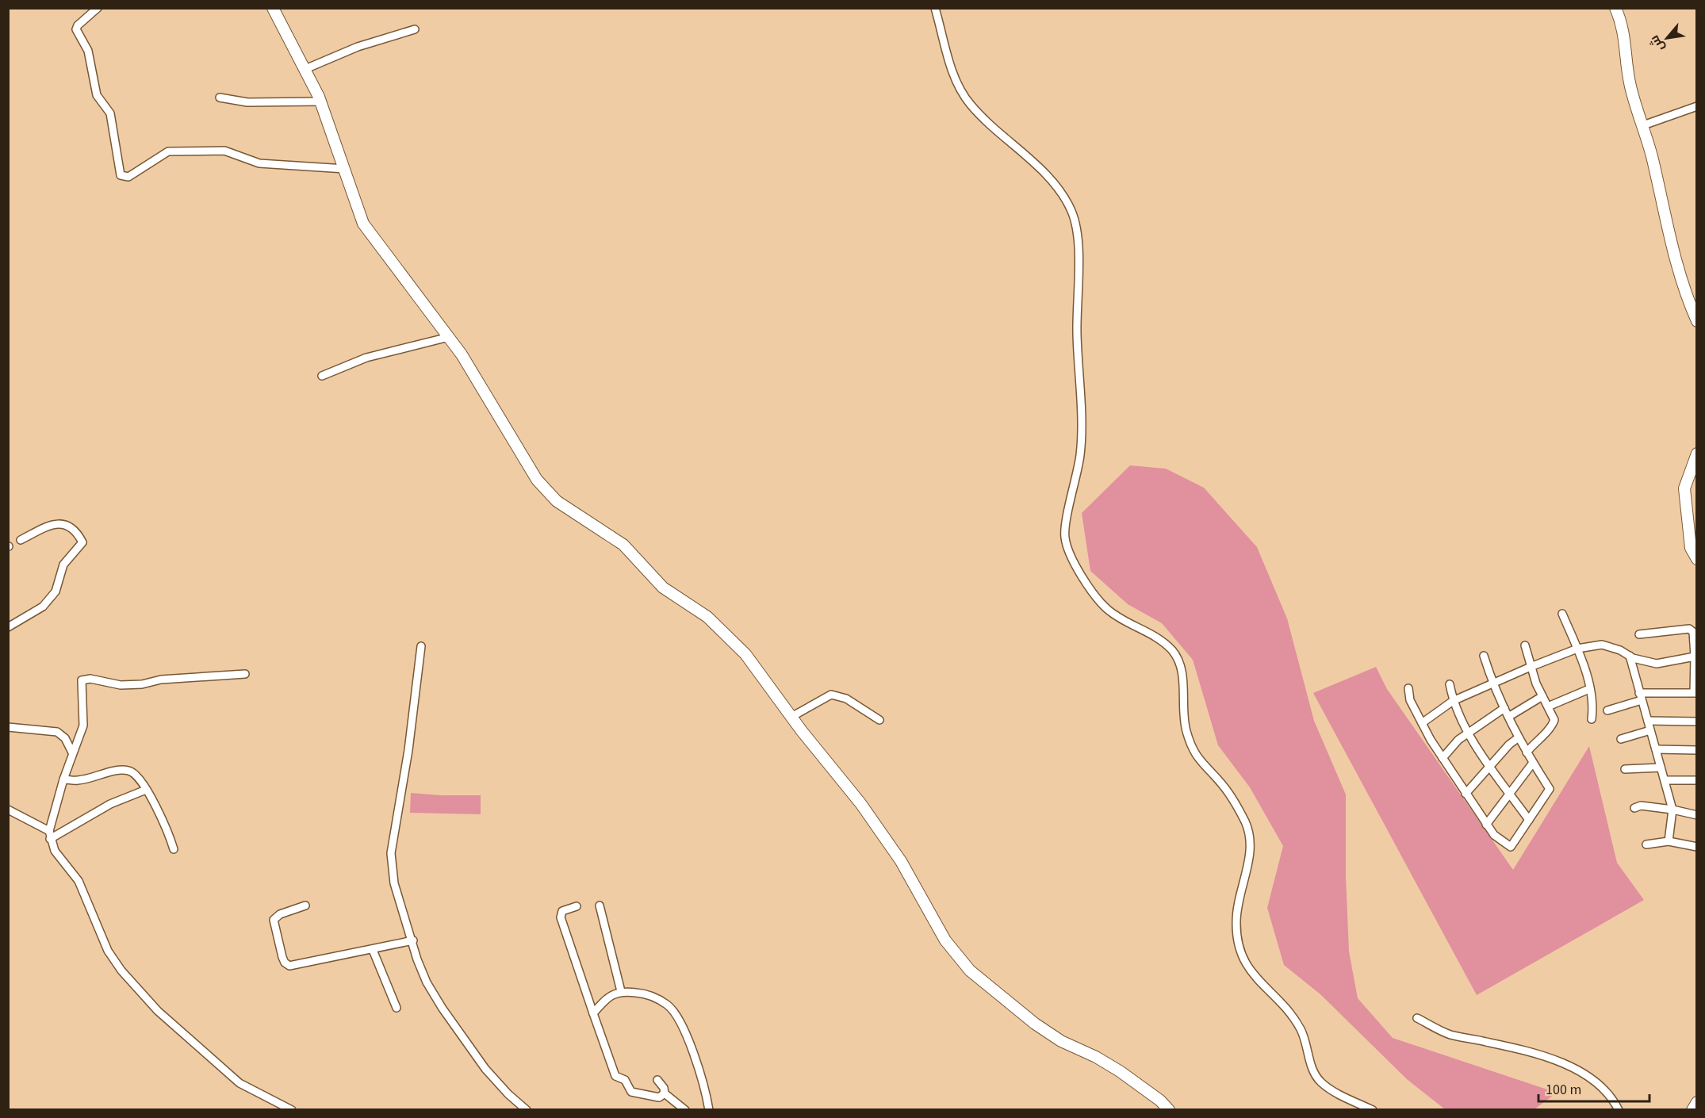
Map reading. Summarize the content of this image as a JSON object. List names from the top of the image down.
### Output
{
  "scale_bar": "100 m",
  "north": "bottom left"
}
